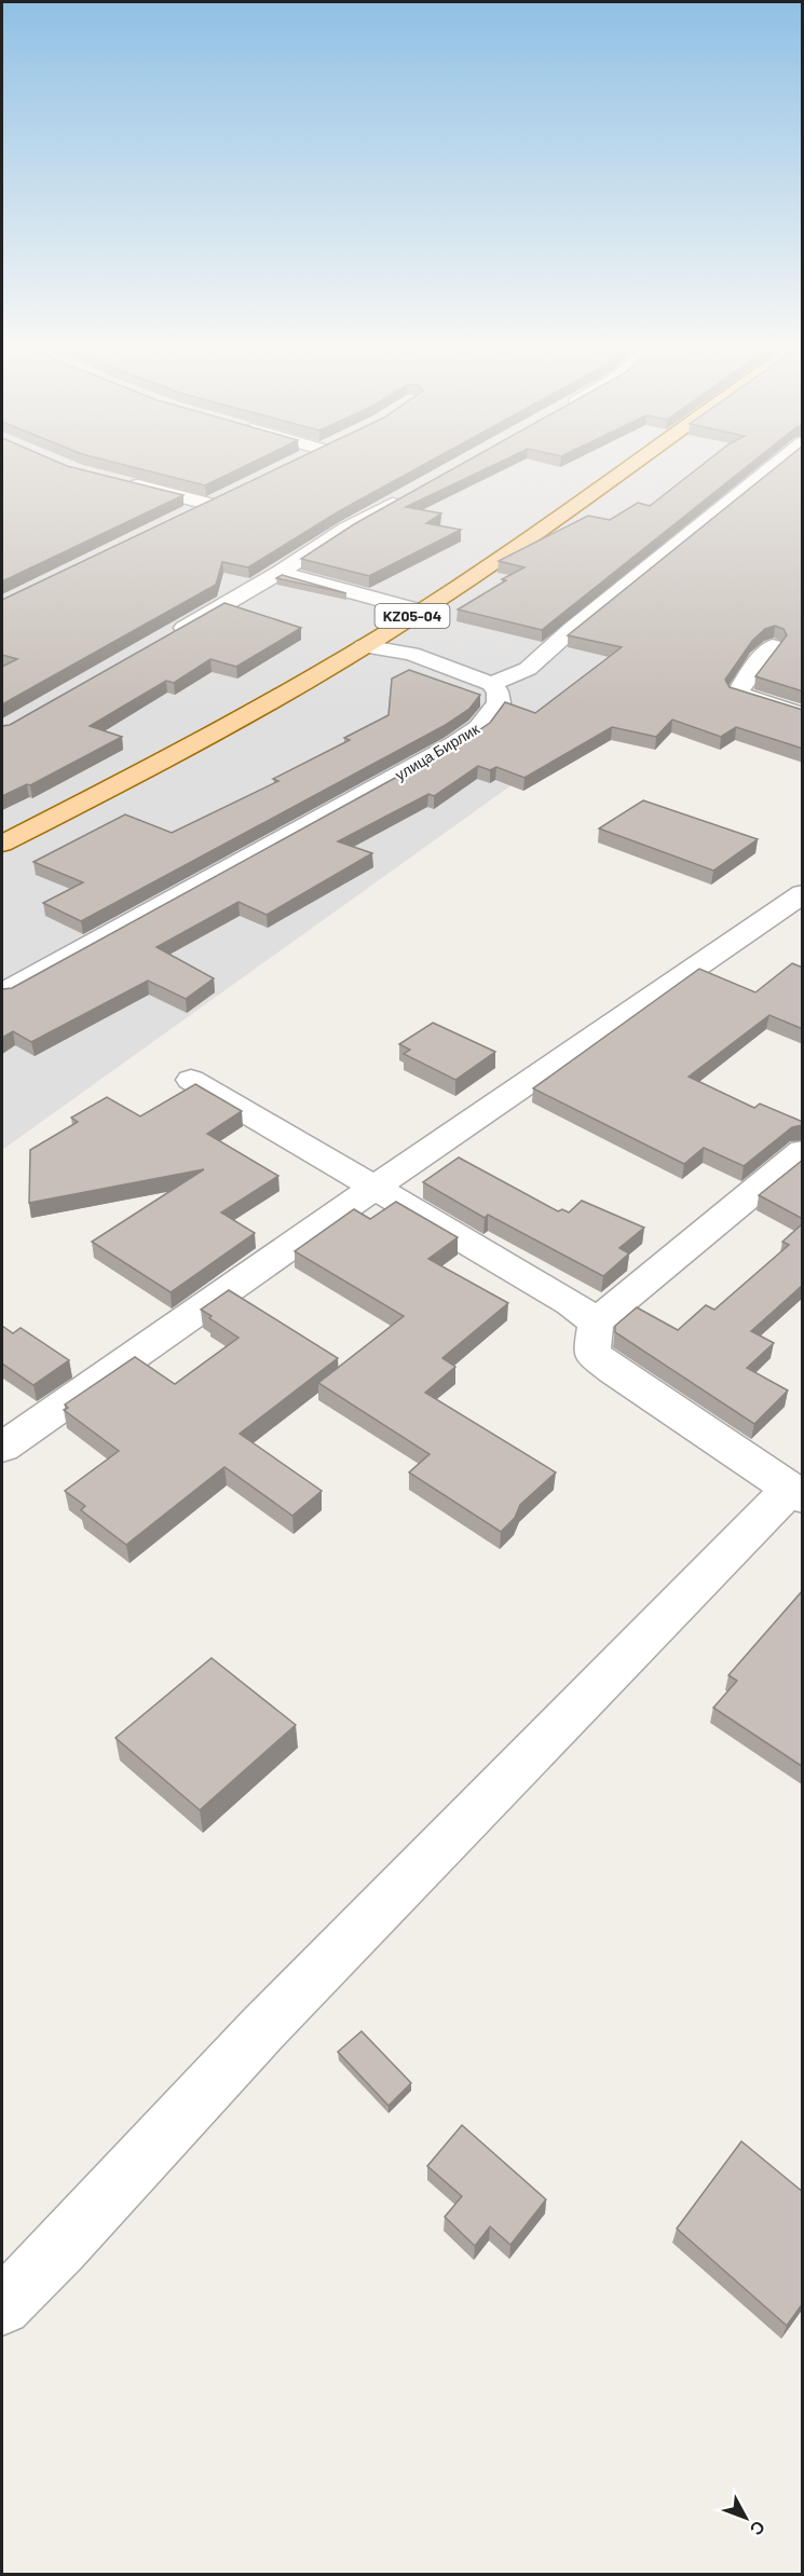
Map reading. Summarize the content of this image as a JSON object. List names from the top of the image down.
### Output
{
  "streets": {
    "main road": ["KZ05-04"],
    "street": ["улица Бирлик"]
  },
  "north": "bottom right"
}
